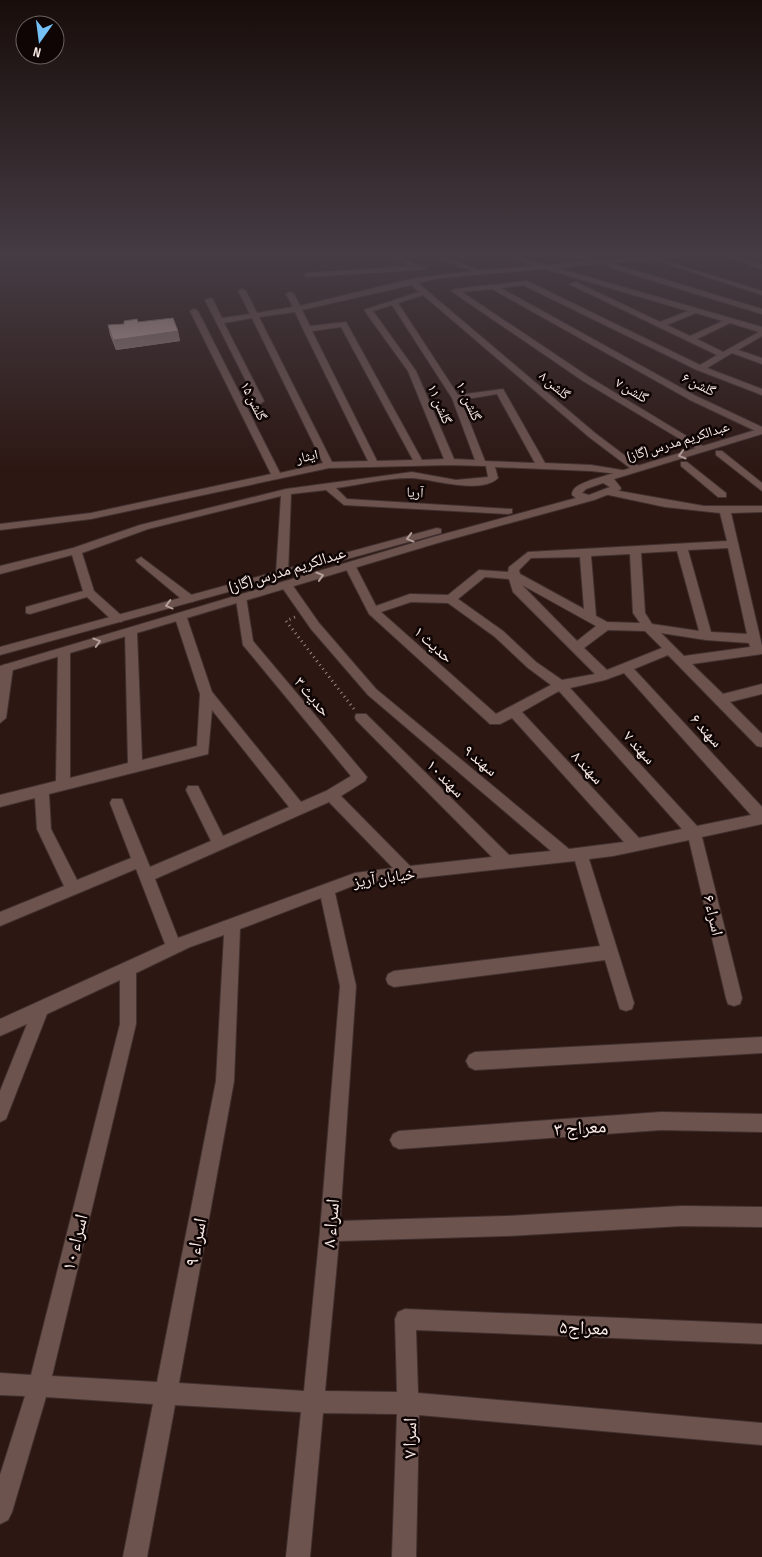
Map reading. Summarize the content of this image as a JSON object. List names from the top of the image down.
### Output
{
  "streets": {
    "street": [
      "گلشن ۶",
      "گلشن ۸",
      "گلشن ۷",
      "گلشن ۱۵",
      "گلشن ۱۰",
      "گلشن ۱۱",
      "عبدالکریم مدرس (گاز)",
      "ایثار",
      "آریا",
      "حدیث ۱",
      "حدیث ۳",
      "سهند ۶",
      "سهند ۷",
      "سهند ۹",
      "سهند ۸",
      "سهند ۱۰",
      "خیابان آریز",
      "اسراء ۶",
      "معراج ۳",
      "اسراء ۸",
      "اسراء ۱۰",
      "اسراء ۹",
      "معراج۵",
      "اسرا ۷"
    ]
  },
  "crossings": [
    ["گلشن ۶", "عبدالکریم مدرس (گاز)"],
    ["گلشن ۸", "عبدالکریم مدرس (گاز)"],
    ["گلشن ۷", "عبدالکریم مدرس (گاز)"],
    ["گلشن ۱۵", "ایثار"],
    ["گلشن ۱۰", "ایثار"],
    ["گلشن ۱۱", "ایثار"],
    ["عبدالکریم مدرس (گاز)", "ایثار"],
    ["عبدالکریم مدرس (گاز)", "آریا"],
    ["عبدالکریم مدرس (گاز)", "حدیث ۱"],
    ["عبدالکریم مدرس (گاز)", "حدیث ۳"],
    ["عبدالکریم مدرس (گاز)", "سهند ۹"],
    ["حدیث ۱", "سهند ۸"],
    ["سهند ۶", "خیابان آریز"],
    ["سهند ۷", "خیابان آریز"],
    ["سهند ۷", "اسراء ۶"],
    ["سهند ۹", "خیابان آریز"],
    ["سهند ۸", "خیابان آریز"],
    ["سهند ۱۰", "خیابان آریز"],
    ["خیابان آریز", "اسراء ۶"],
    ["خیابان آریز", "اسراء ۸"],
    ["خیابان آریز", "اسراء ۱۰"],
    ["خیابان آریز", "اسراء ۹"],
    ["معراج۵", "اسرا ۷"]
  ],
  "north": "bottom"
}
